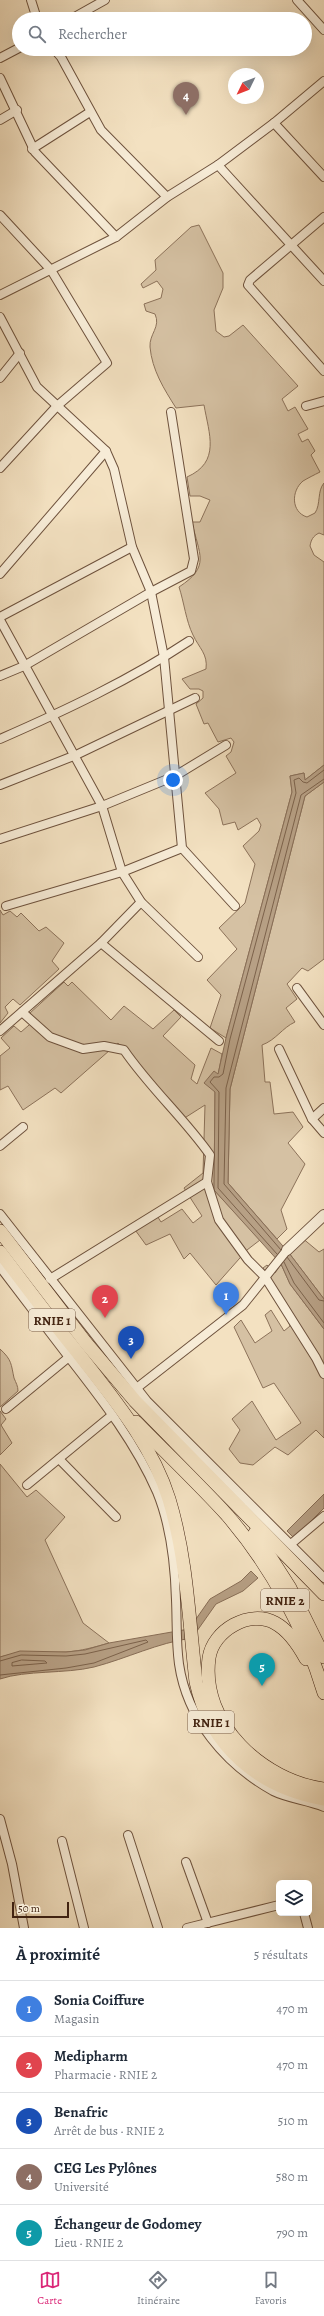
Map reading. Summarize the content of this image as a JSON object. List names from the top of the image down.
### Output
{
  "streets": {
    "highway": ["RNIE 1", "RNIE 2"]
  },
  "crossings": [
    ["RNIE 1", "RNIE 2"]
  ],
  "scale_bar": "50 m",
  "north": "bottom left",
  "page": {
    "search": "Rechercher",
    "pins": [
      "4",
      "1",
      "2",
      "3",
      "5"
    ],
    "scale": "50 m",
    "heading": ["À proximité", "5 résultats"],
    "list": [
      {
        "mark": "1",
        "name": "Sonia Coiffure",
        "note": "Magasin",
        "value": "470 m"
      },
      {
        "mark": "2",
        "name": "Medipharm",
        "note": "Pharmacie · RNIE 2",
        "value": "470 m"
      },
      {
        "mark": "3",
        "name": "Benafric",
        "note": "Arrêt de bus · RNIE 2",
        "value": "510 m"
      },
      {
        "mark": "4",
        "name": "CEG Les Pylônes",
        "note": "Université",
        "value": "580 m"
      },
      {
        "mark": "5",
        "name": "Échangeur de Godomey",
        "note": "Lieu · RNIE 2",
        "value": "790 m"
      }
    ],
    "nav": ["Carte", "Itinéraire", "Favoris"]
  }
}
